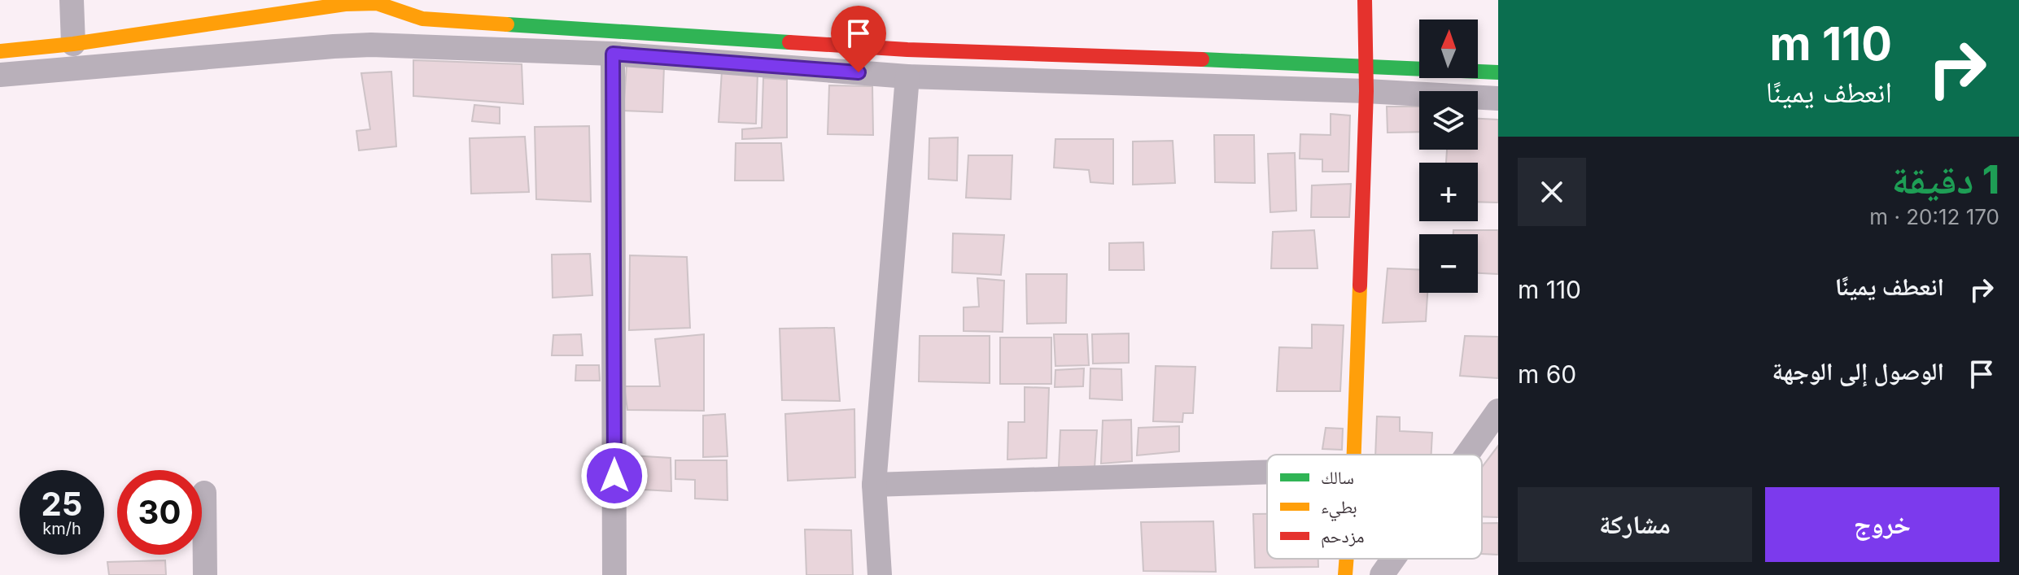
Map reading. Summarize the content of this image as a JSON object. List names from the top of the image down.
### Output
{
  "legend": ["سالك", "بطيء", "مزدحم"],
  "north": "top",
  "page": {
    "turn": ["110 m", "انعطف يمينًا"],
    "map_buttons": ["+", "−"],
    "heading": ["1 دقيقة", "170 m · 20:12"],
    "list": [
      {
        "name": "انعطف يمينًا",
        "value": "110 m"
      },
      {
        "name": "الوصول إلى الوجهة",
        "value": "60 m"
      }
    ],
    "speed": "25 km/h",
    "limit": "30",
    "buttons": ["خروج", "مشاركة"]
  }
}
